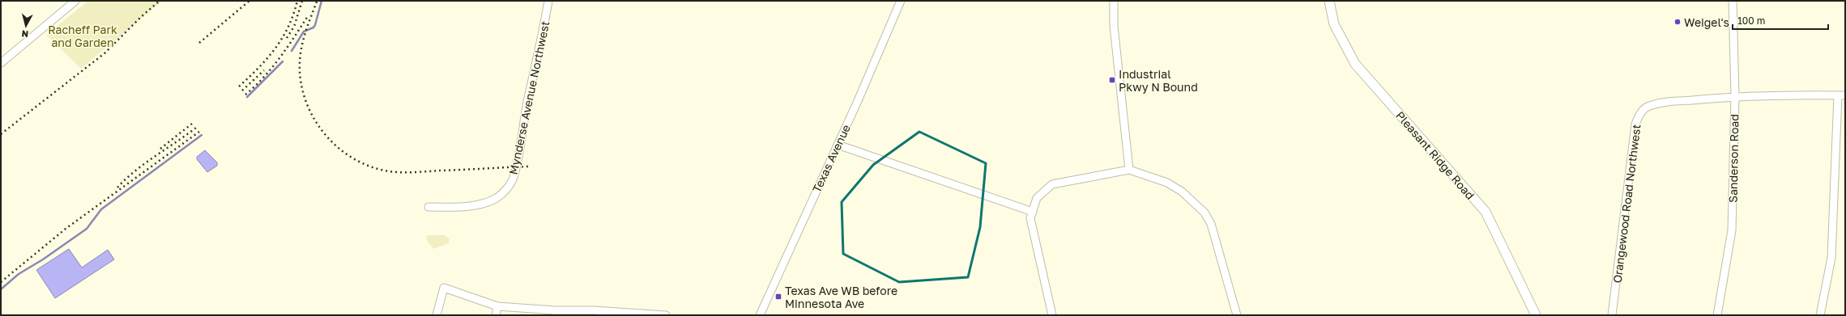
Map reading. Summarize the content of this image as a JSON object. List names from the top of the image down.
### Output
{
  "streets": {
    "main road": ["Pleasant Ridge Road"],
    "street": [
      "Mynderse Avenue Northwest",
      "Texas Avenue",
      "Sanderson Road",
      "Orangewood Road Northwest"
    ]
  },
  "crossings": [
    ["Sanderson Road", "Orangewood Road Northwest"]
  ],
  "parks": ["Racheff Park and Garden"],
  "places": {
    "other": ["Weigel's"],
    "transit": ["Industrial Pkwy N Bound", "Texas Ave WB before Minnesota Ave"]
  },
  "scale_bar": "100 m",
  "north": "bottom"
}
